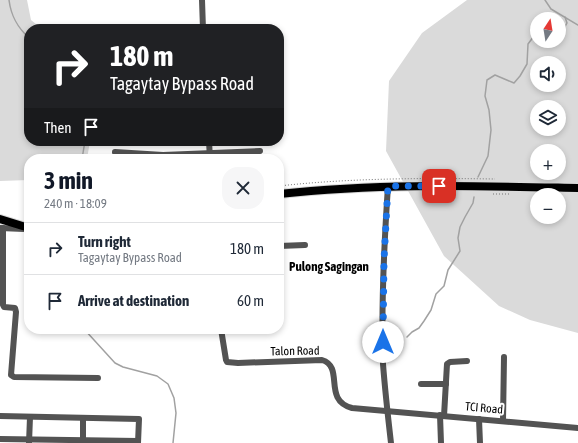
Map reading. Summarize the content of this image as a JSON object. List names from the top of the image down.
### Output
{
  "streets": {
    "street": ["Talon Road", "TCI Road"]
  },
  "crossings": [
    ["Talon Road", "TCI Road"]
  ],
  "districts": ["Pulong Sagingan"],
  "north": "top",
  "page": {
    "map_buttons": ["+", "−"],
    "turn": ["180 m", "Tagaytay Bypass Road"],
    "then": "Then",
    "heading": ["3 min", "240 m · 18:09"],
    "list": [
      {
        "name": "Turn right",
        "note": "Tagaytay Bypass Road",
        "value": "180 m"
      },
      {
        "name": "Arrive at destination",
        "value": "60 m"
      }
    ]
  }
}
